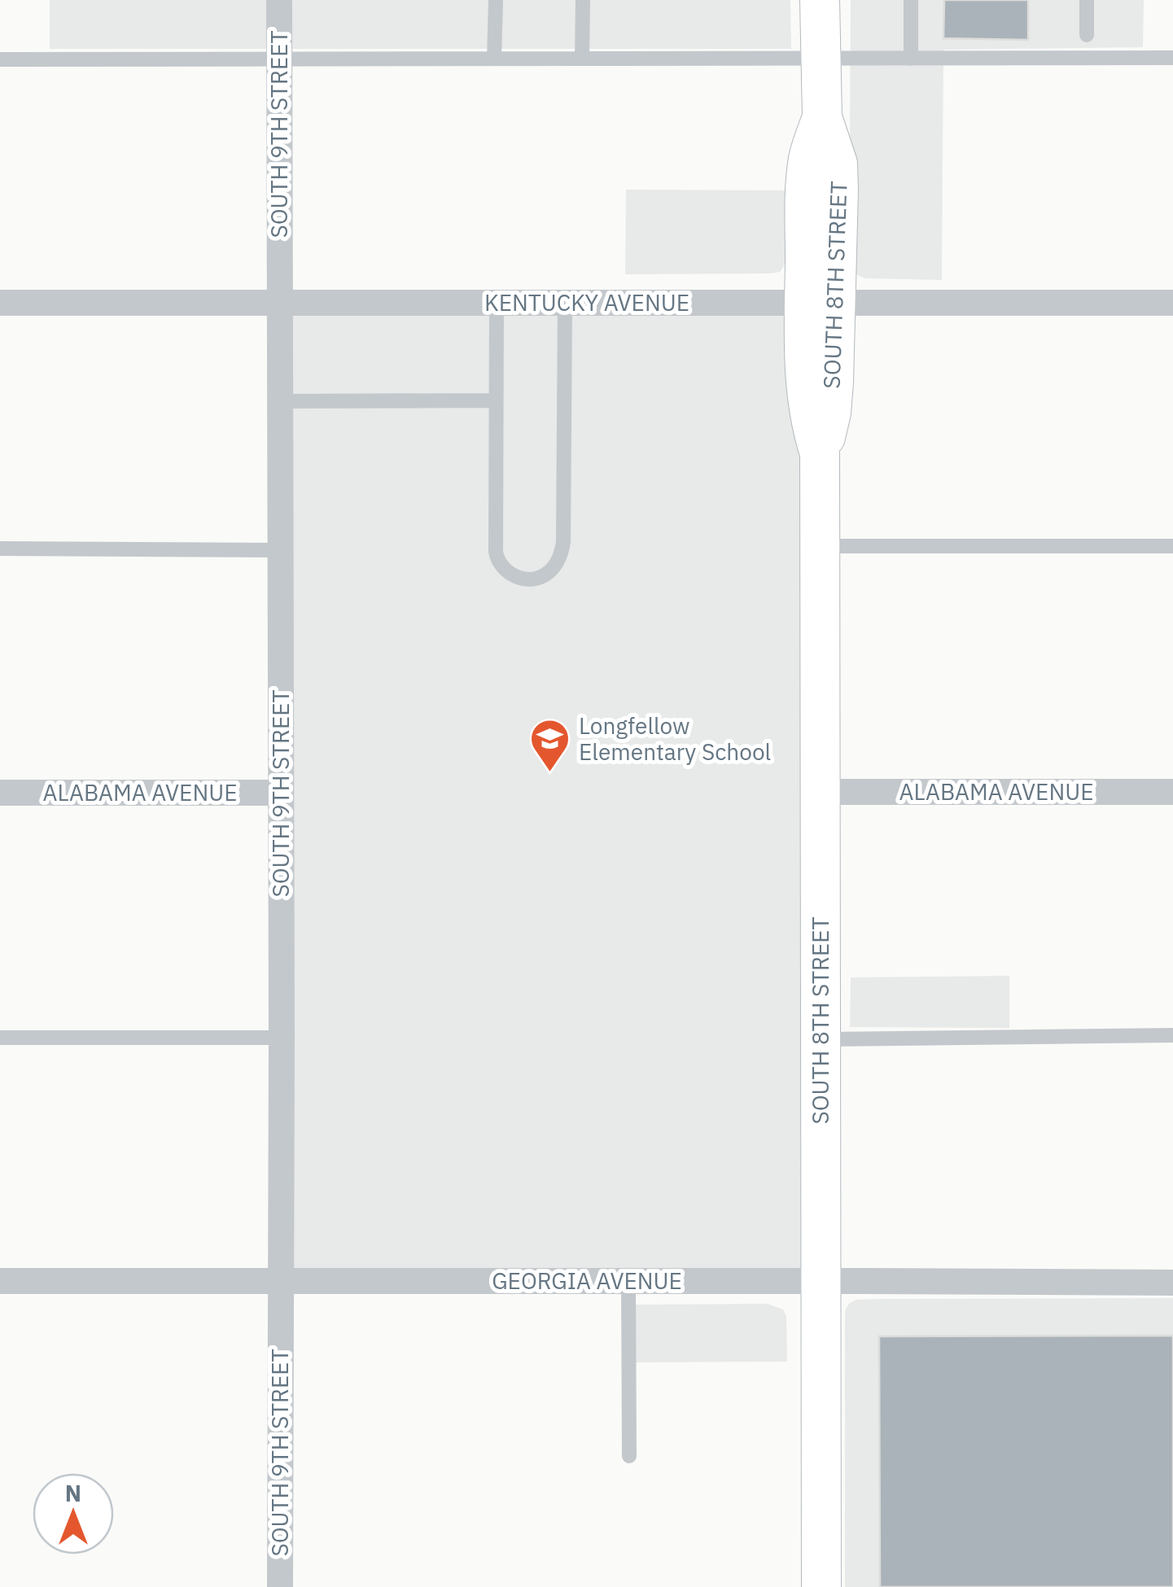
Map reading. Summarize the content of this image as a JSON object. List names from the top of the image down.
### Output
{
  "streets": {
    "main road": ["SOUTH 8TH STREET"],
    "street": [
      "SOUTH 9TH STREET",
      "KENTUCKY AVENUE",
      "ALABAMA AVENUE",
      "GEORGIA AVENUE"
    ]
  },
  "crossings": [
    ["SOUTH 9TH STREET", "KENTUCKY AVENUE"],
    ["SOUTH 9TH STREET", "ALABAMA AVENUE"],
    ["SOUTH 9TH STREET", "GEORGIA AVENUE"],
    ["SOUTH 8TH STREET", "KENTUCKY AVENUE"],
    ["SOUTH 8TH STREET", "ALABAMA AVENUE"],
    ["SOUTH 8TH STREET", "GEORGIA AVENUE"]
  ],
  "places": {
    "school or university": ["Longfellow Elementary School"]
  },
  "north": "top"
}
